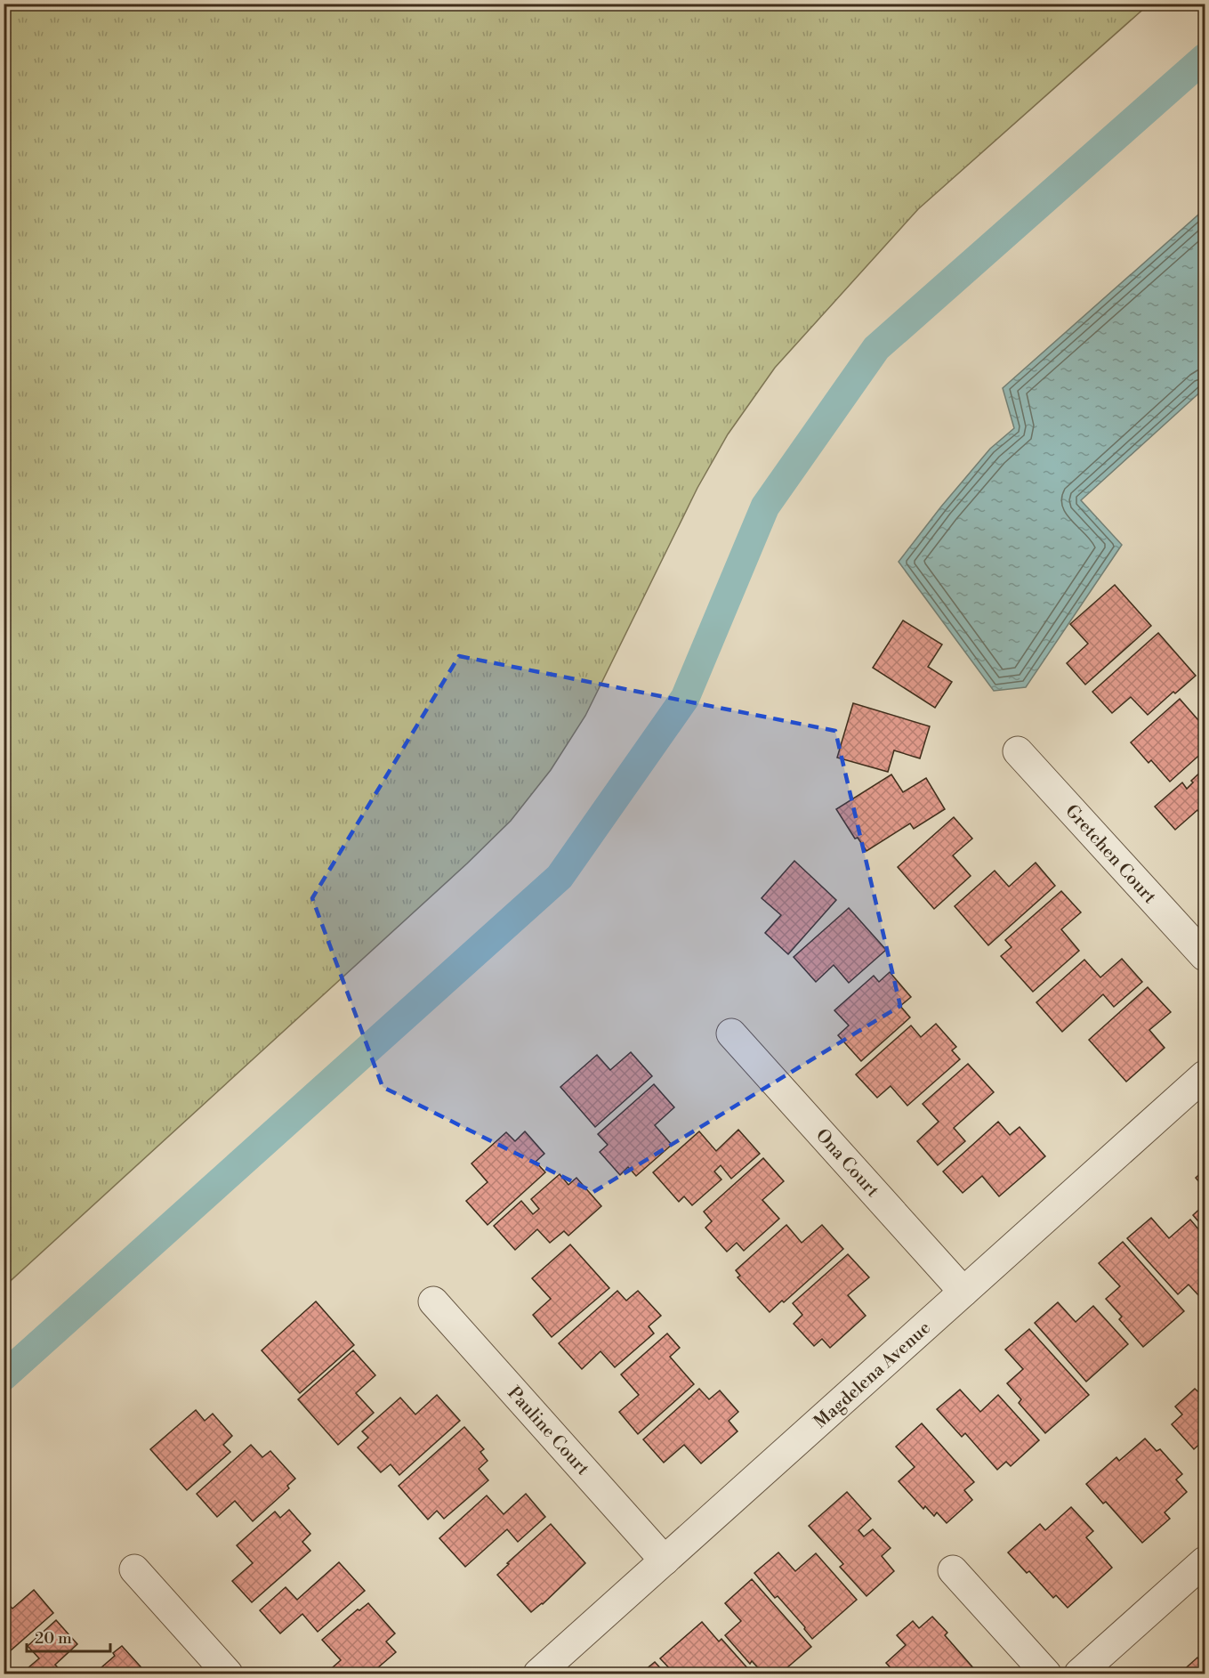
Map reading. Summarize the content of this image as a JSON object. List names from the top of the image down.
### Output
{
  "streets": {
    "street": [
      "Gretchen Court",
      "Ona Court",
      "Magdelena Avenue",
      "Pauline Court"
    ]
  },
  "crossings": [
    ["Ona Court", "Magdelena Avenue"],
    ["Magdelena Avenue", "Pauline Court"]
  ],
  "scale_bar": "20 m"
}
